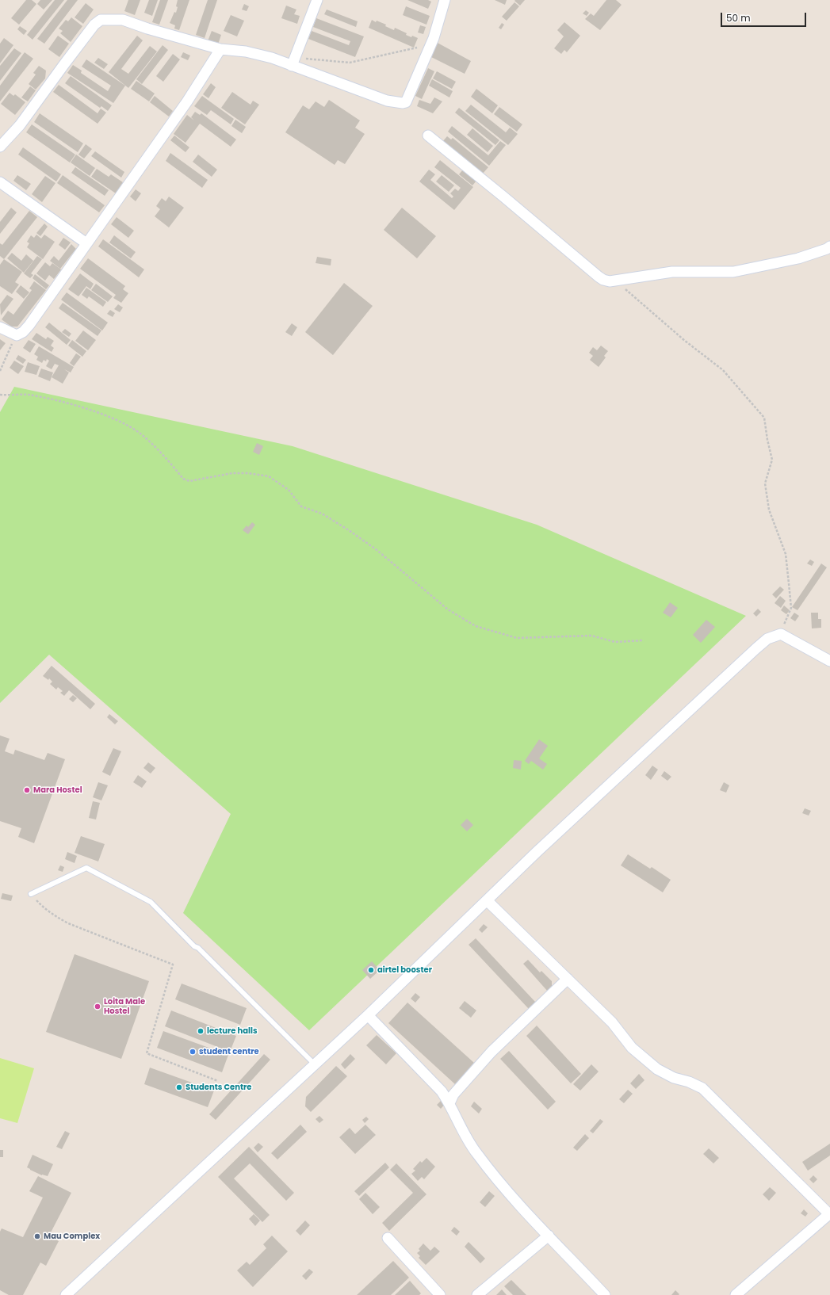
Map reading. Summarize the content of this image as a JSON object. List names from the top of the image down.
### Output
{
  "places": [
    "Mara Hostel",
    "airtel booster",
    "Loita Male Hostel",
    "lecture halls",
    "student centre",
    "Students Centre",
    "Mau Complex"
  ],
  "scale_bar": "50 m"
}
